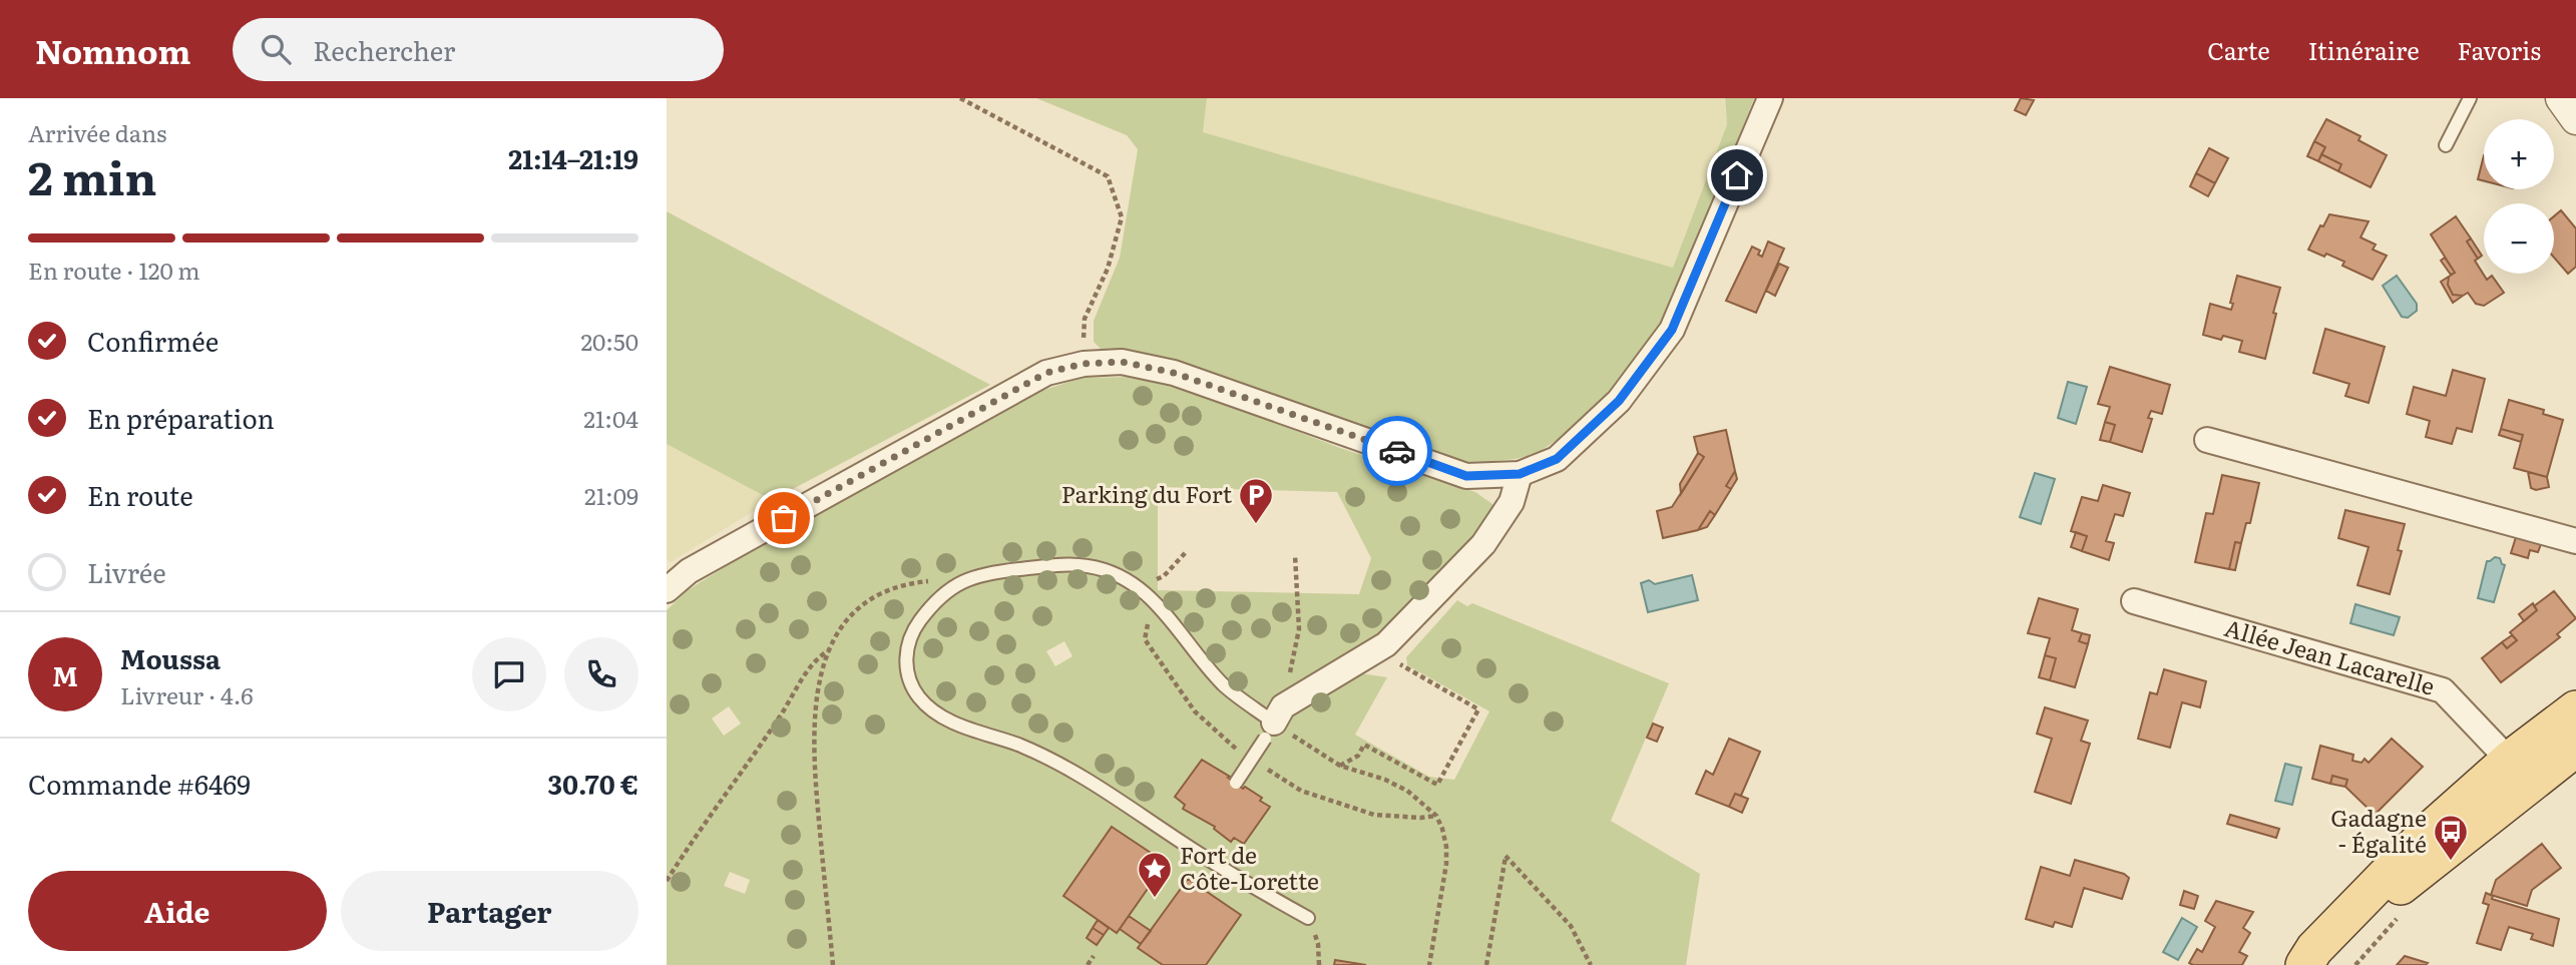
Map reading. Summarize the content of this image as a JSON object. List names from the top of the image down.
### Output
{
  "streets": {
    "street": ["Allée Jean Lacarelle"]
  },
  "places": {
    "parking": ["Parking du Fort"],
    "bus stop": ["Gadagne - Égalité"],
    "place": ["Fort de Côte-Lorette"]
  },
  "page": {
    "header": "Nomnom",
    "search": "Rechercher",
    "nav": ["Carte", "Itinéraire", "Favoris"],
    "heading": ["2 min", "Arrivée dans", "21:14–21:19"],
    "panel": [
      "Moussa",
      "Livreur · 4.6",
      "Commande #6469",
      "30.70 €"
    ],
    "map_buttons": ["+", "−"],
    "bar": "En route · 120 m",
    "list": [
      ["Confirmée", "20:50"],
      ["En préparation", "21:04"],
      ["En route", "21:09"],
      "Livrée"
    ],
    "round": "M",
    "buttons": ["Aide", "Partager"]
  }
}
